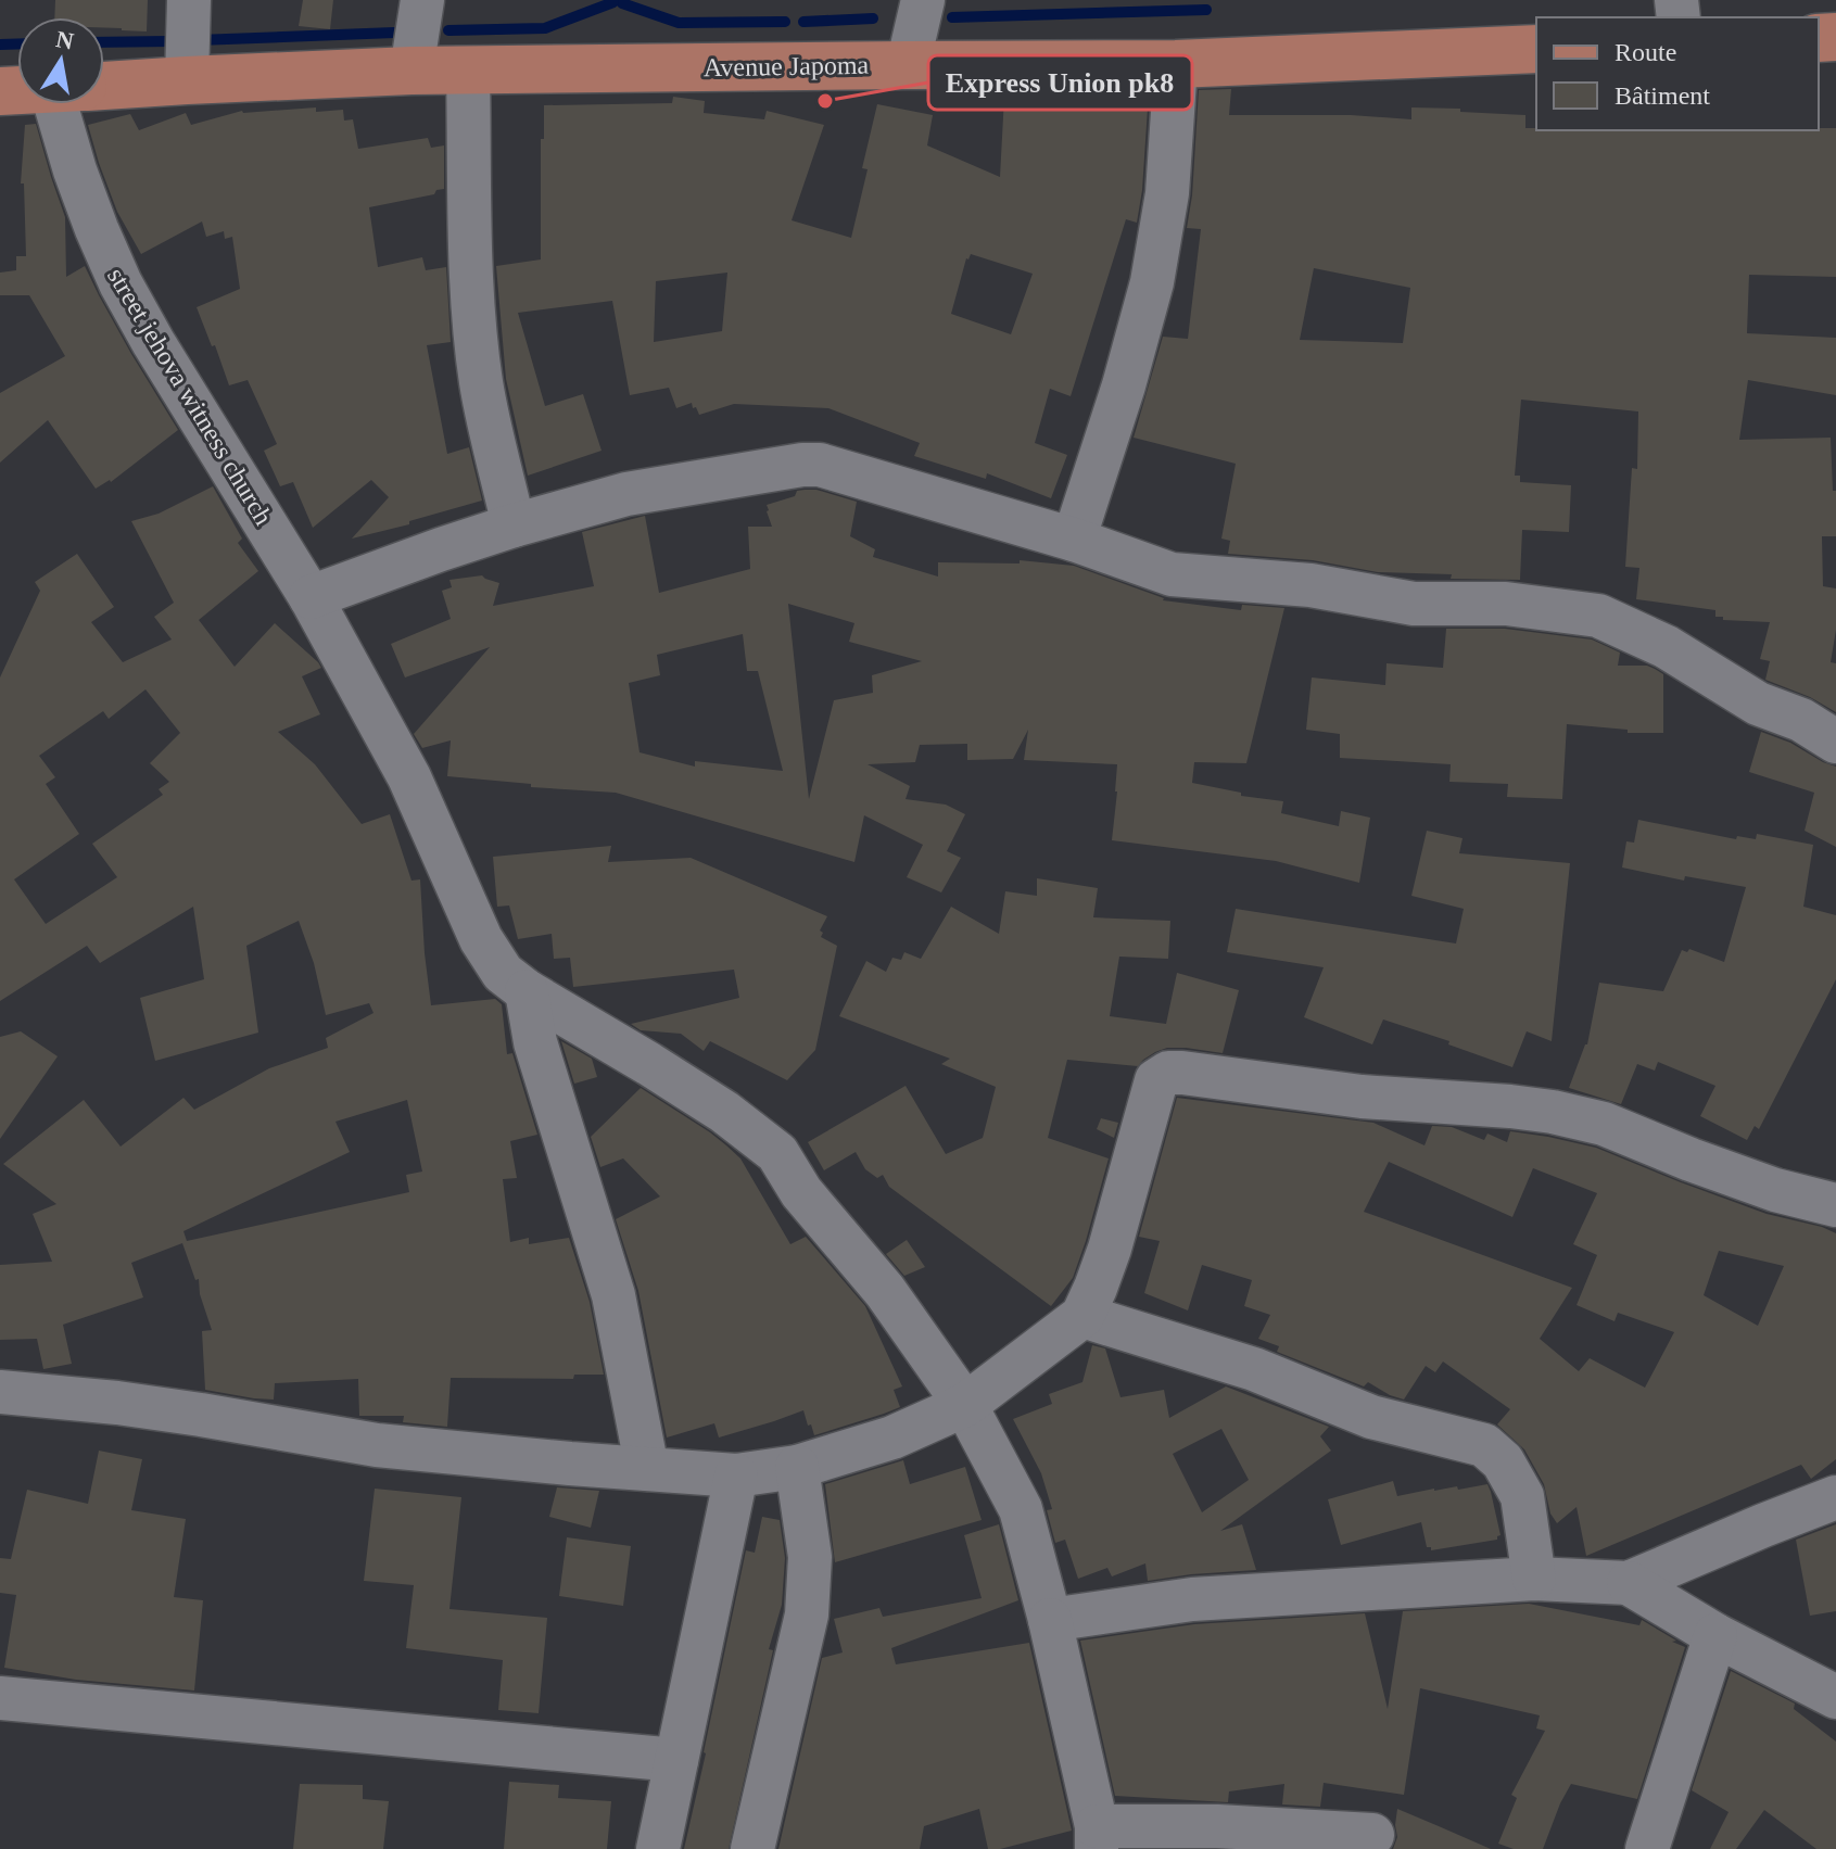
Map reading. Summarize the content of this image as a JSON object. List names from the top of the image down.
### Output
{
  "streets": {
    "main road": ["Avenue Japoma"],
    "street": ["street jehova witness church"]
  },
  "places": ["Express Union pk8"],
  "legend": ["Route", "Bâtiment"],
  "north": "top"
}
